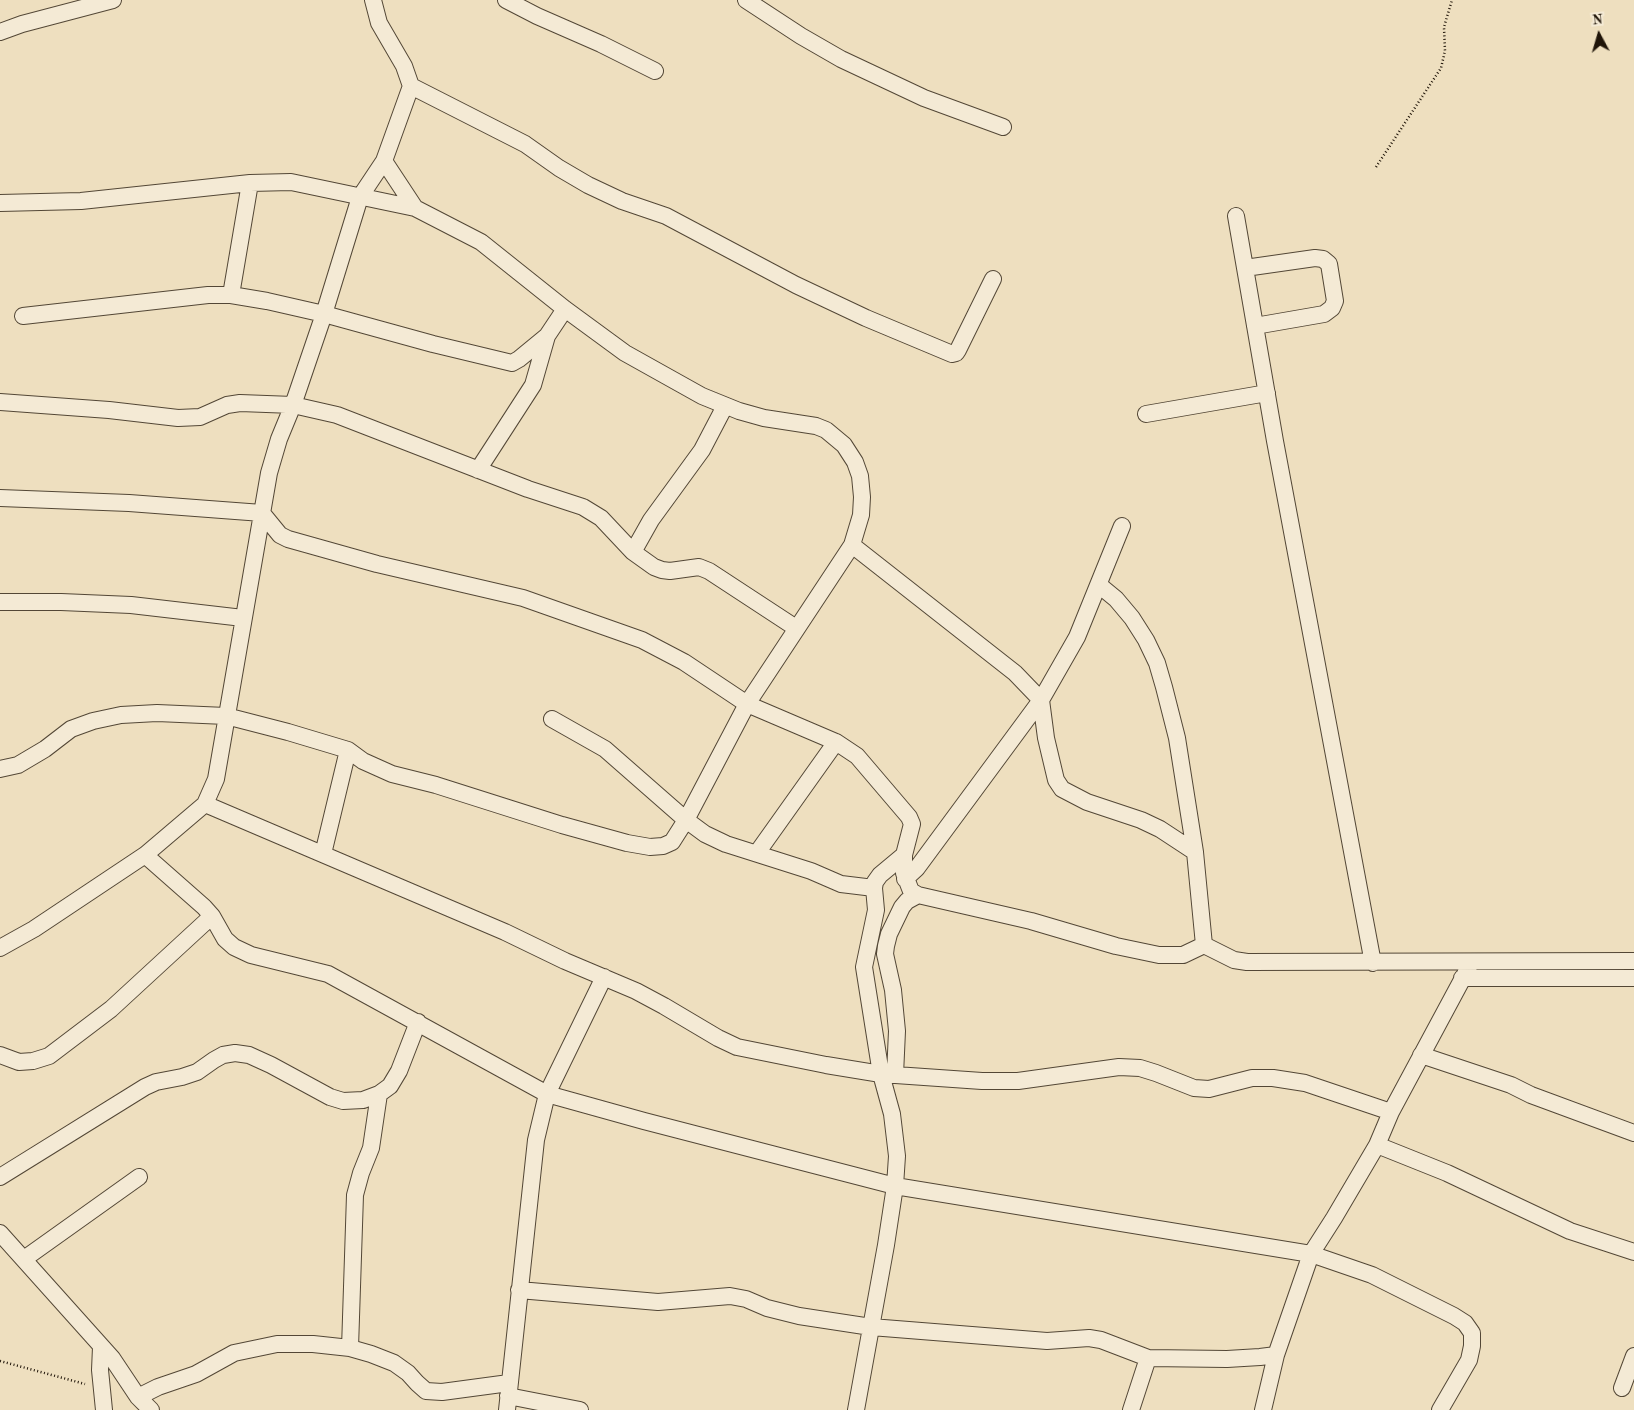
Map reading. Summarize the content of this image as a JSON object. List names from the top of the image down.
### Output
{
  "north": "top"
}
